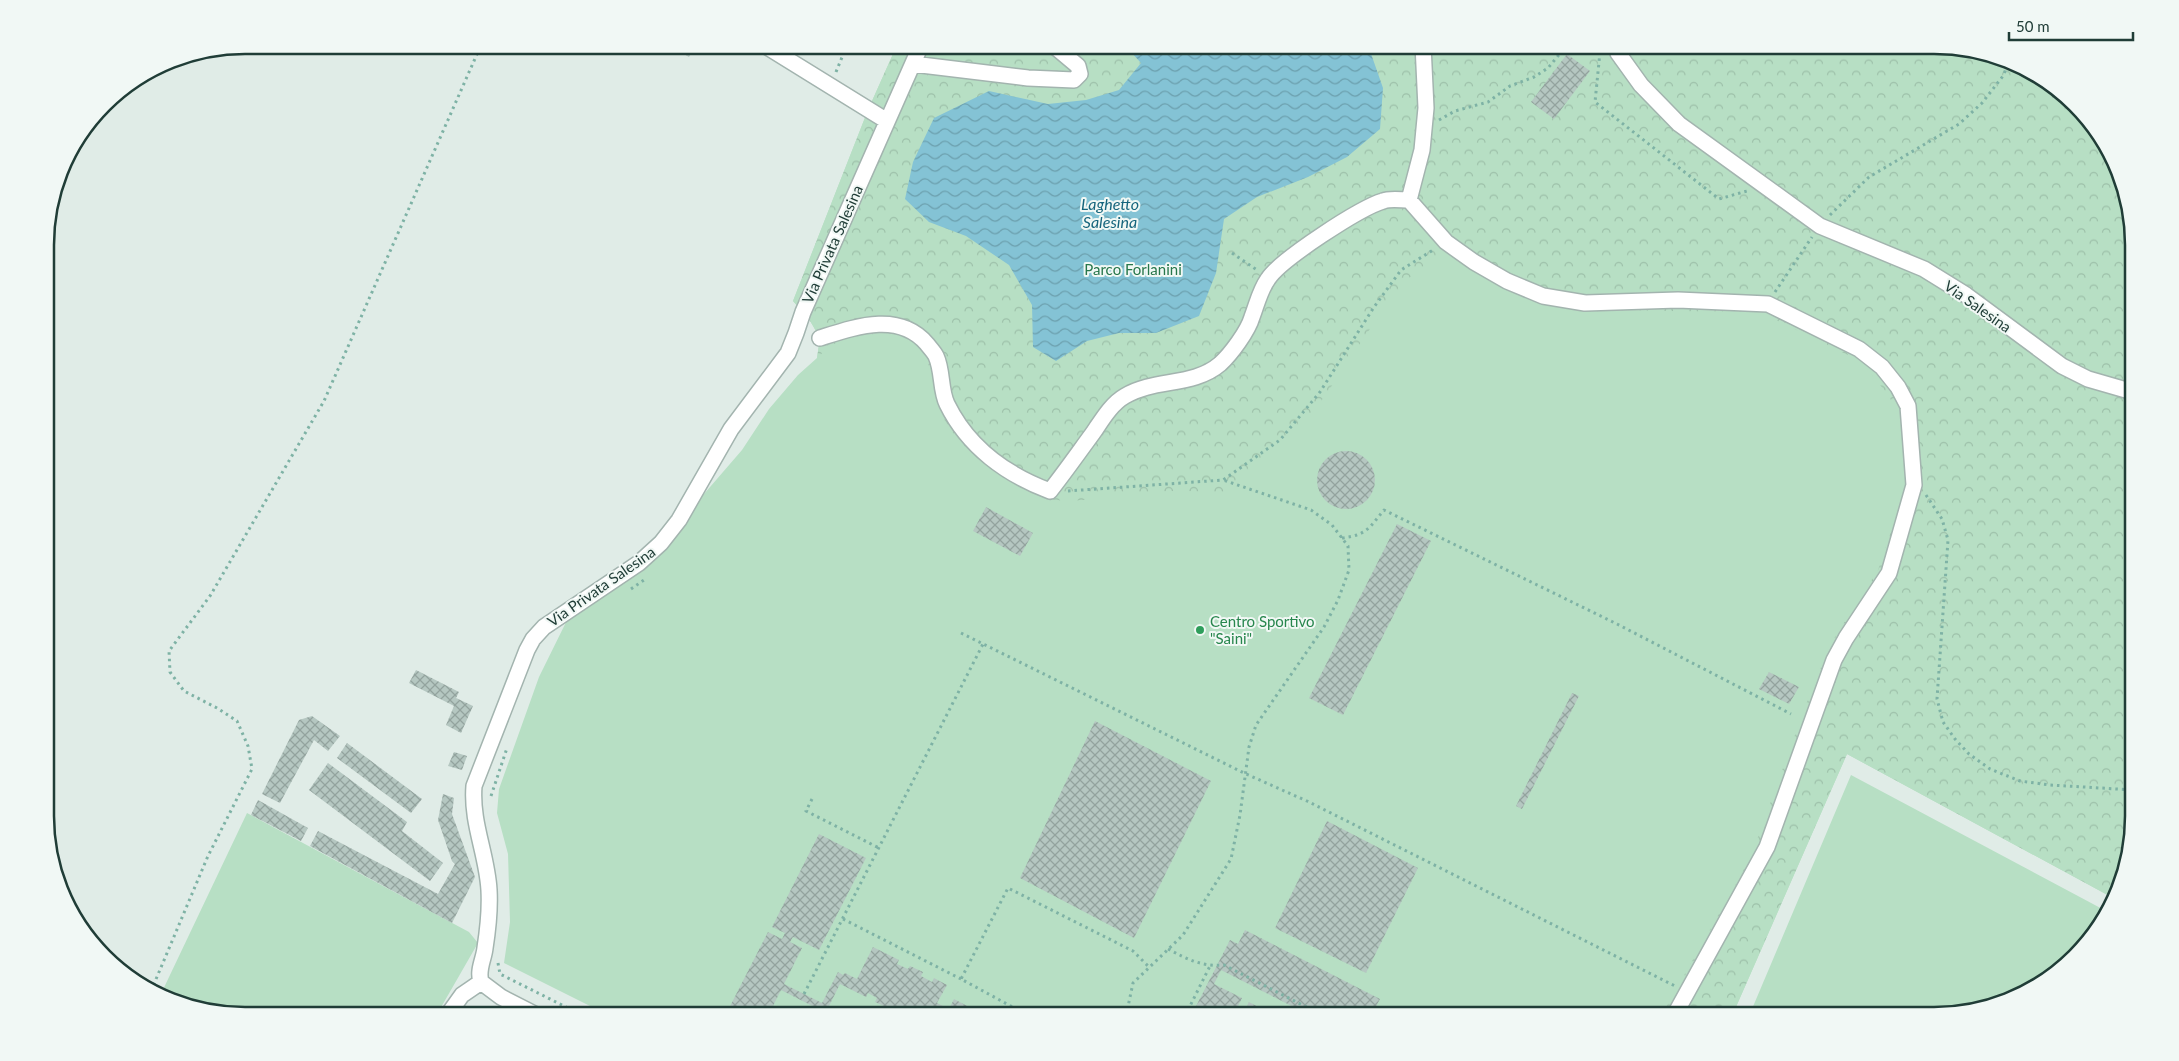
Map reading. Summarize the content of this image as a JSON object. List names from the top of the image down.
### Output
{
  "streets": {
    "street": ["Via Privata Salesina", "Via Salesina"]
  },
  "water": ["Laghetto Salesina"],
  "parks": ["Parco Forlanini"],
  "places": ["Centro Sportivo \"Saini\""],
  "scale_bar": "50 m"
}
